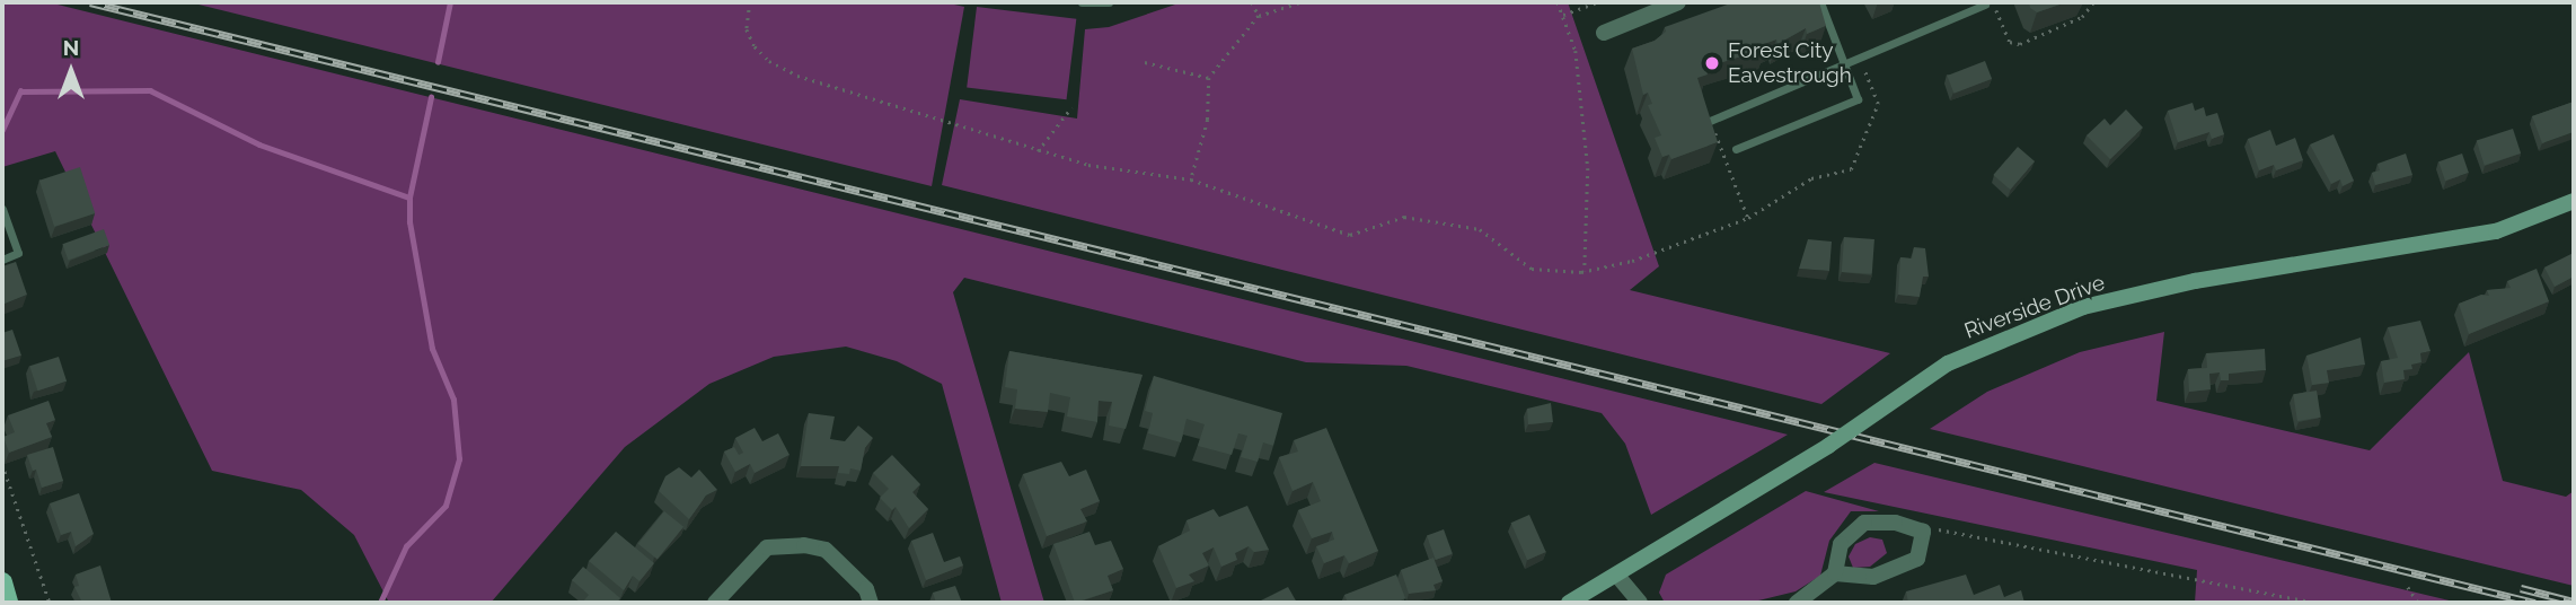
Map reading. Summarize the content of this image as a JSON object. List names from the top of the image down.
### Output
{
  "streets": {
    "main road": ["Riverside Drive"]
  },
  "places": ["Forest City Eavestrough"],
  "north": "top"
}
